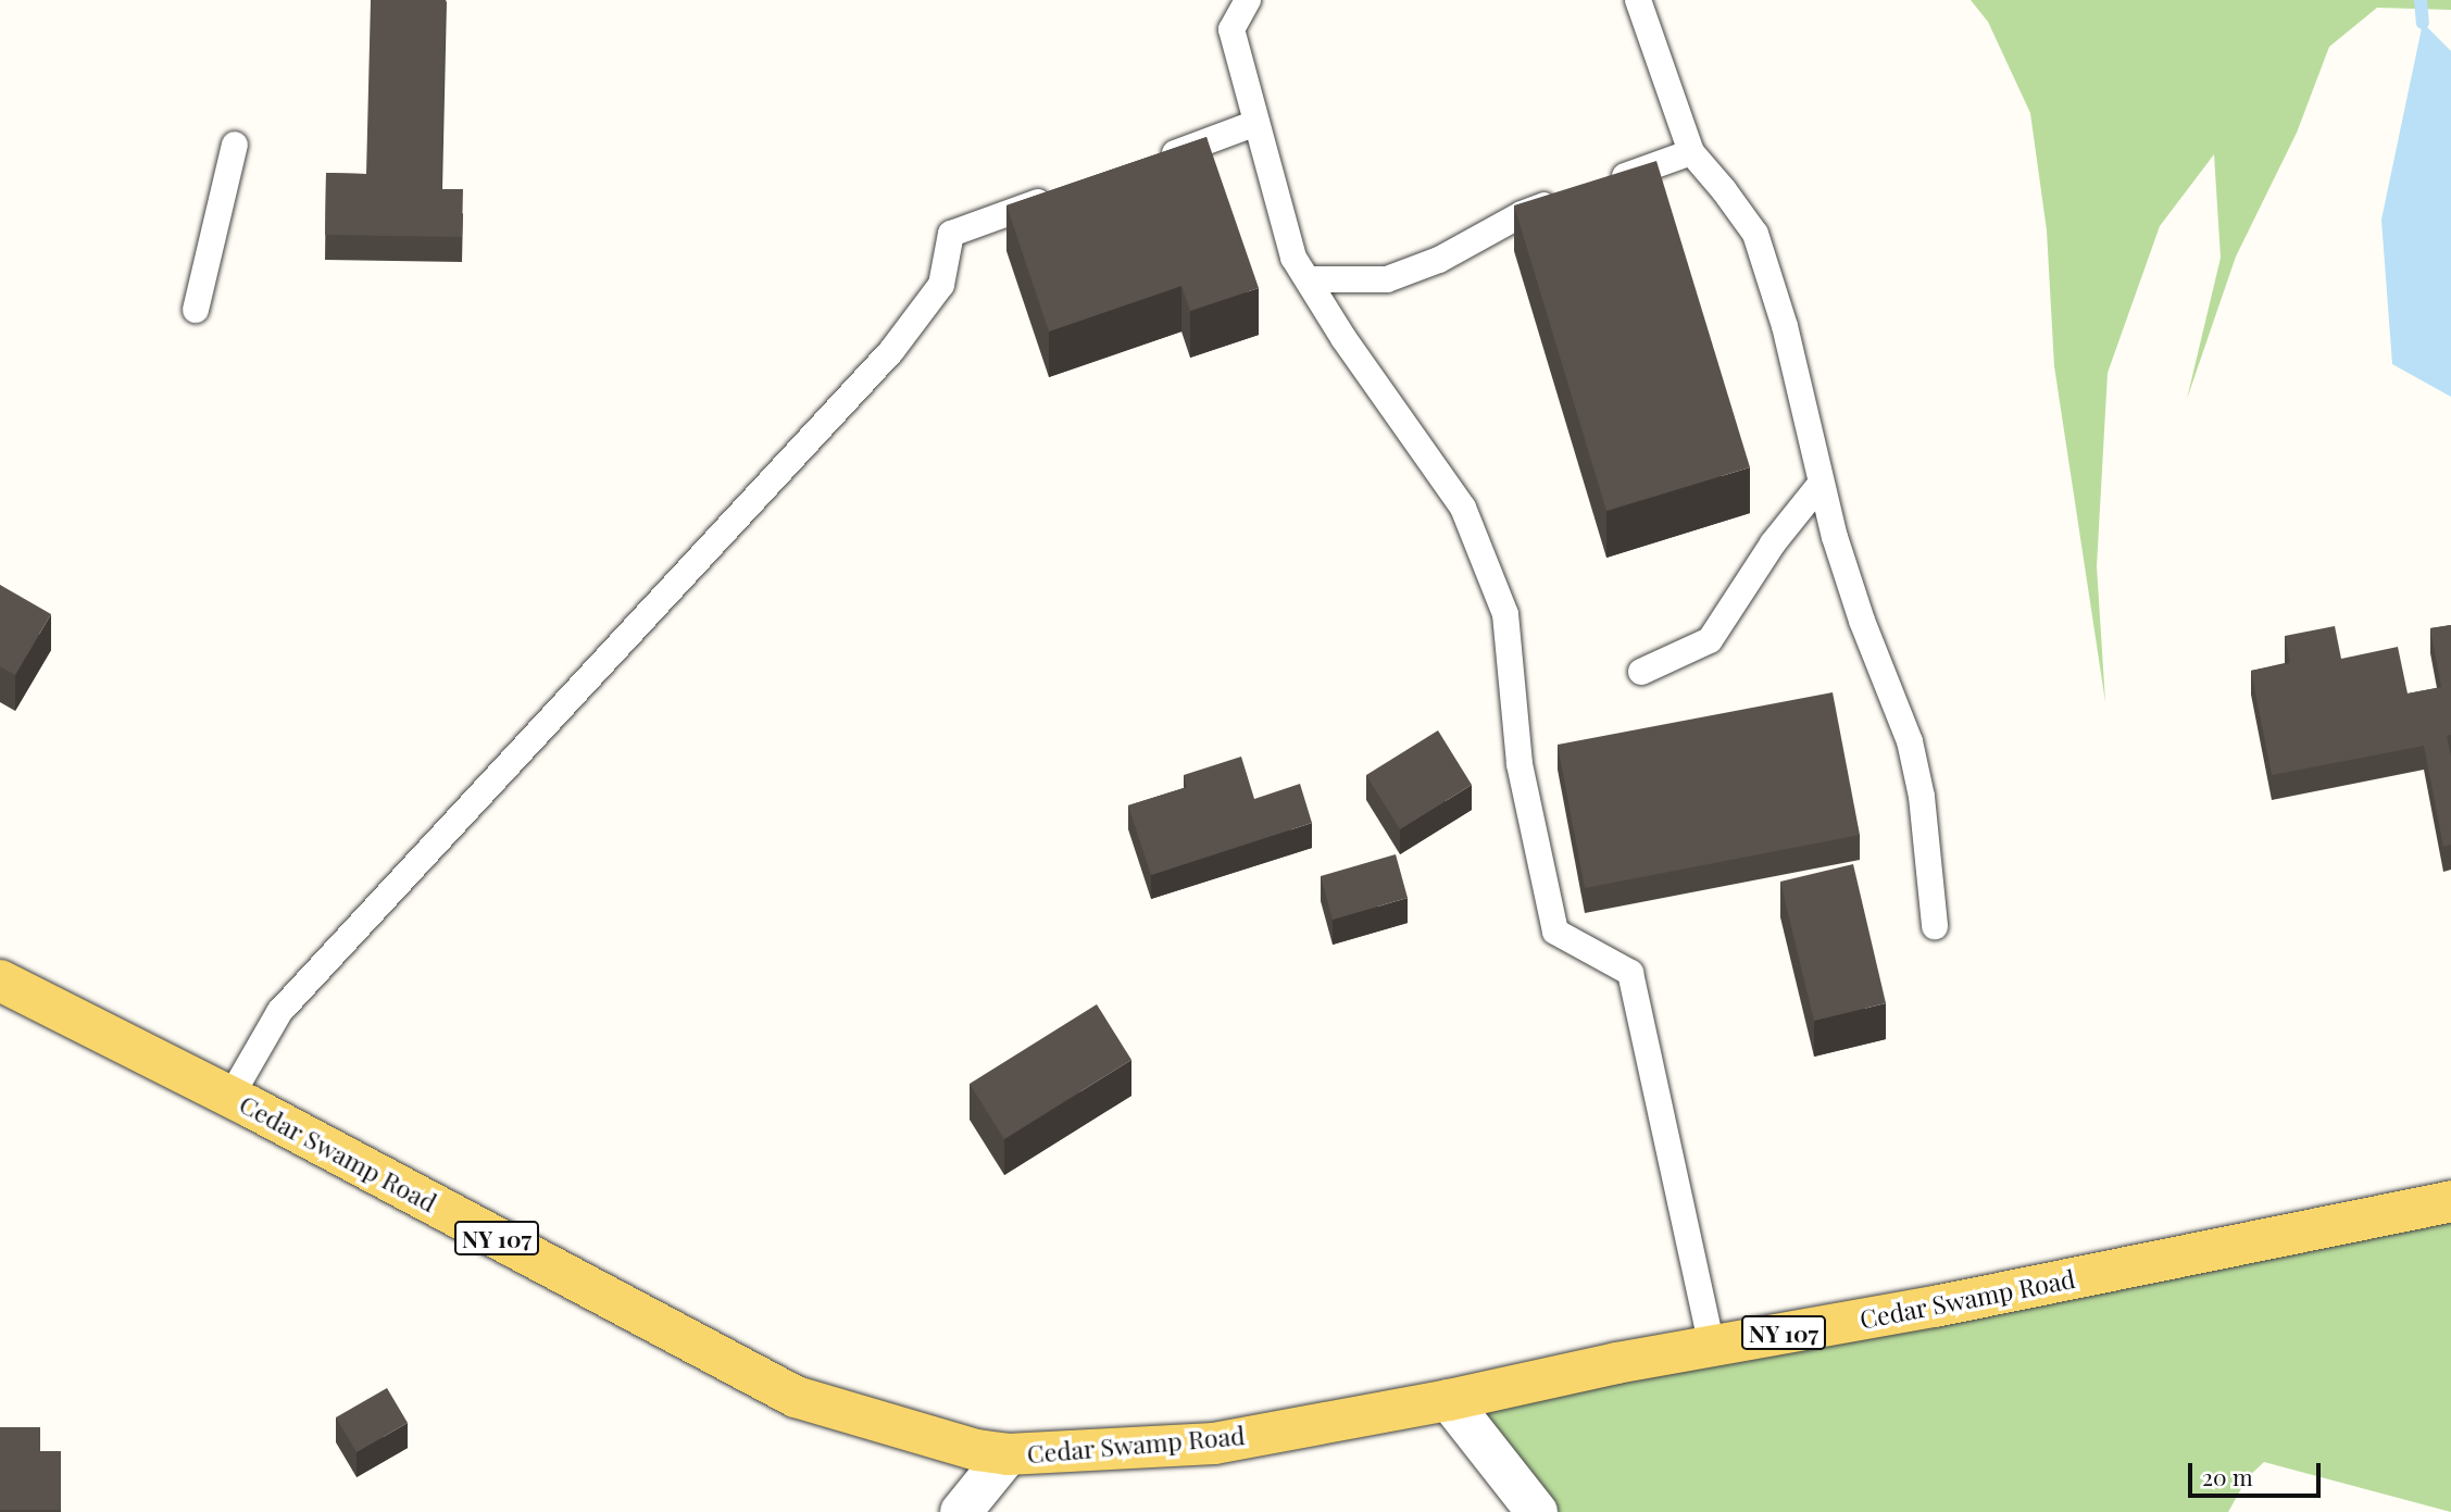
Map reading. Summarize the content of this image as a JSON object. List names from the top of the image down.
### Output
{
  "streets": {
    "main road": ["Cedar Swamp Road", "NY 107"]
  },
  "scale_bar": "20 m"
}
